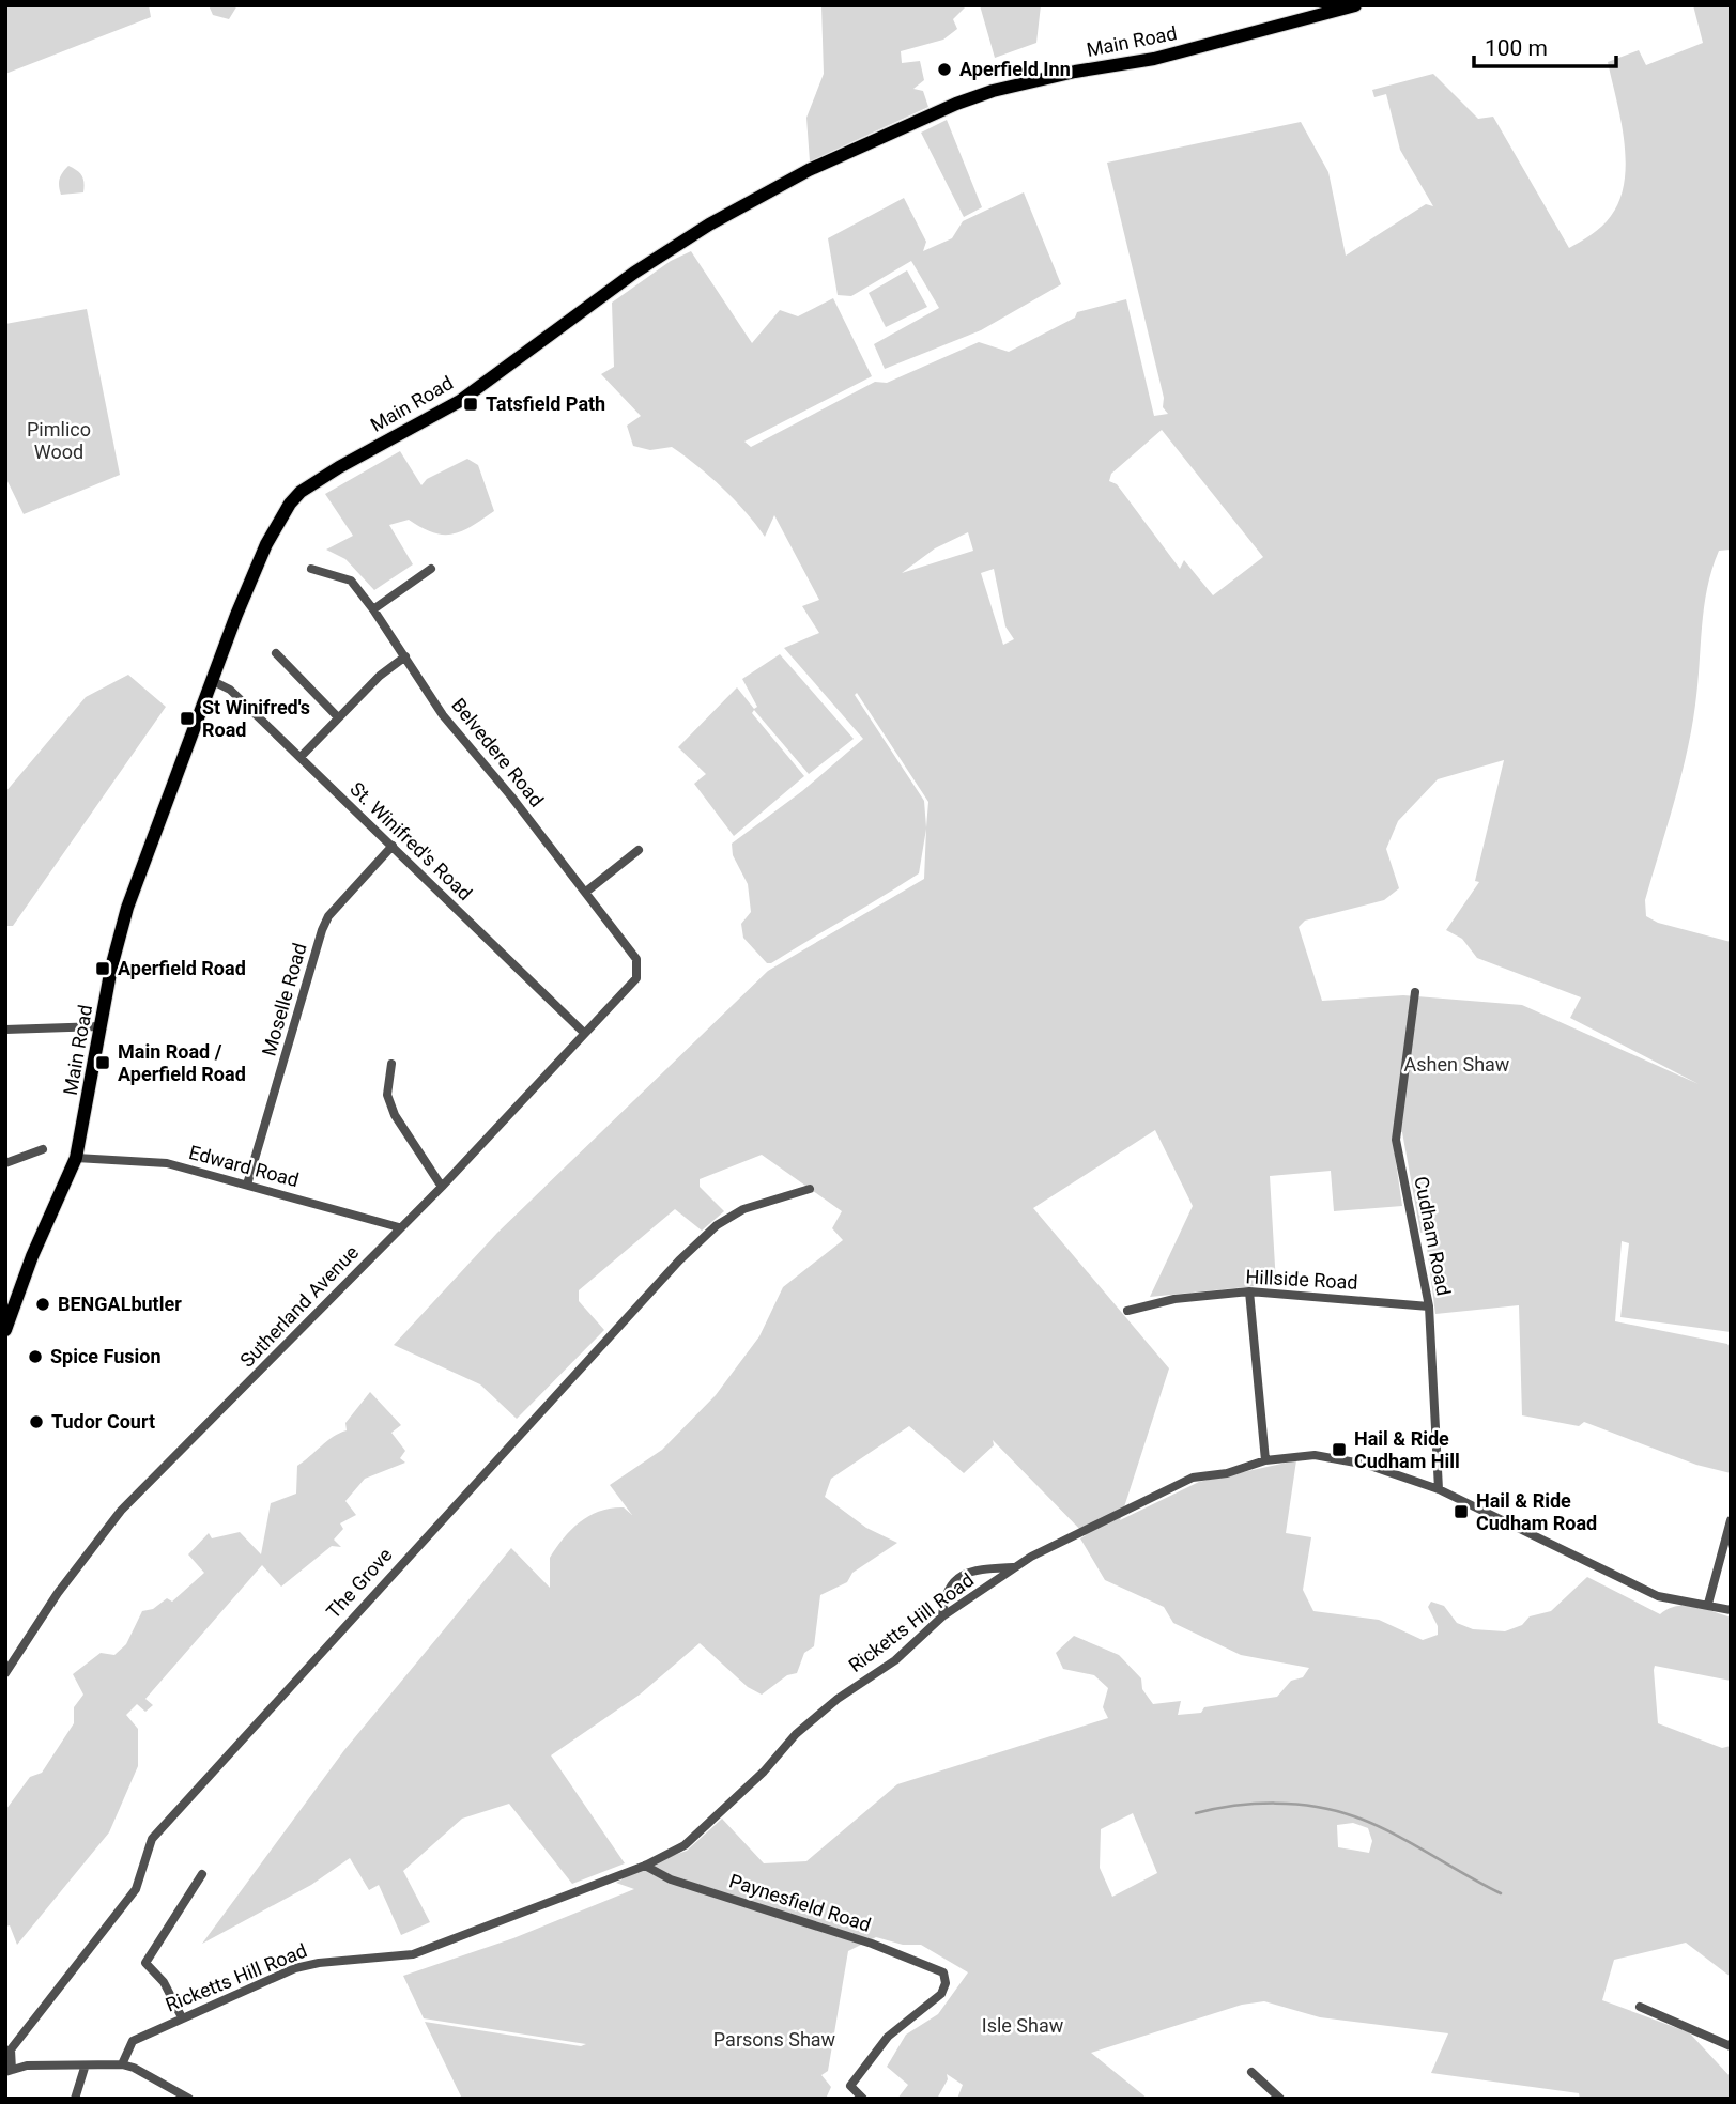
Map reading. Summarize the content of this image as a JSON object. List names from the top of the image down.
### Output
{
  "streets": {
    "main road": ["Main Road"],
    "street": [
      "Belvedere Road",
      "St. Winifred's Road",
      "Moselle Road",
      "Edward Road",
      "Cudham Road",
      "Hillside Road",
      "Sutherland Avenue",
      "The Grove",
      "Ricketts Hill Road",
      "Paynesfield Road"
    ]
  },
  "crossings": [
    ["Main Road", "St. Winifred's Road"],
    ["Main Road", "Edward Road"],
    ["Belvedere Road", "Sutherland Avenue"],
    ["St. Winifred's Road", "Moselle Road"],
    ["St. Winifred's Road", "Sutherland Avenue"],
    ["Moselle Road", "Edward Road"],
    ["Edward Road", "Sutherland Avenue"],
    ["Cudham Road", "Hillside Road"],
    ["Cudham Road", "Ricketts Hill Road"],
    ["Ricketts Hill Road", "Paynesfield Road"]
  ],
  "parks": [
    "Pimlico Wood",
    "Ashen Shaw",
    "Isle Shaw",
    "Parsons Shaw"
  ],
  "places": {
    "other": [
      "Aperfield Inn",
      "BENGALbutler",
      "Spice Fusion",
      "Tudor Court"
    ],
    "transit": [
      "Tatsfield Path",
      "St Winifred's Road",
      "Aperfield Road",
      "Main Road / Aperfield Road",
      "Hail & Ride Cudham Hill",
      "Hail & Ride Cudham Road"
    ]
  },
  "scale_bar": "100 m"
}
